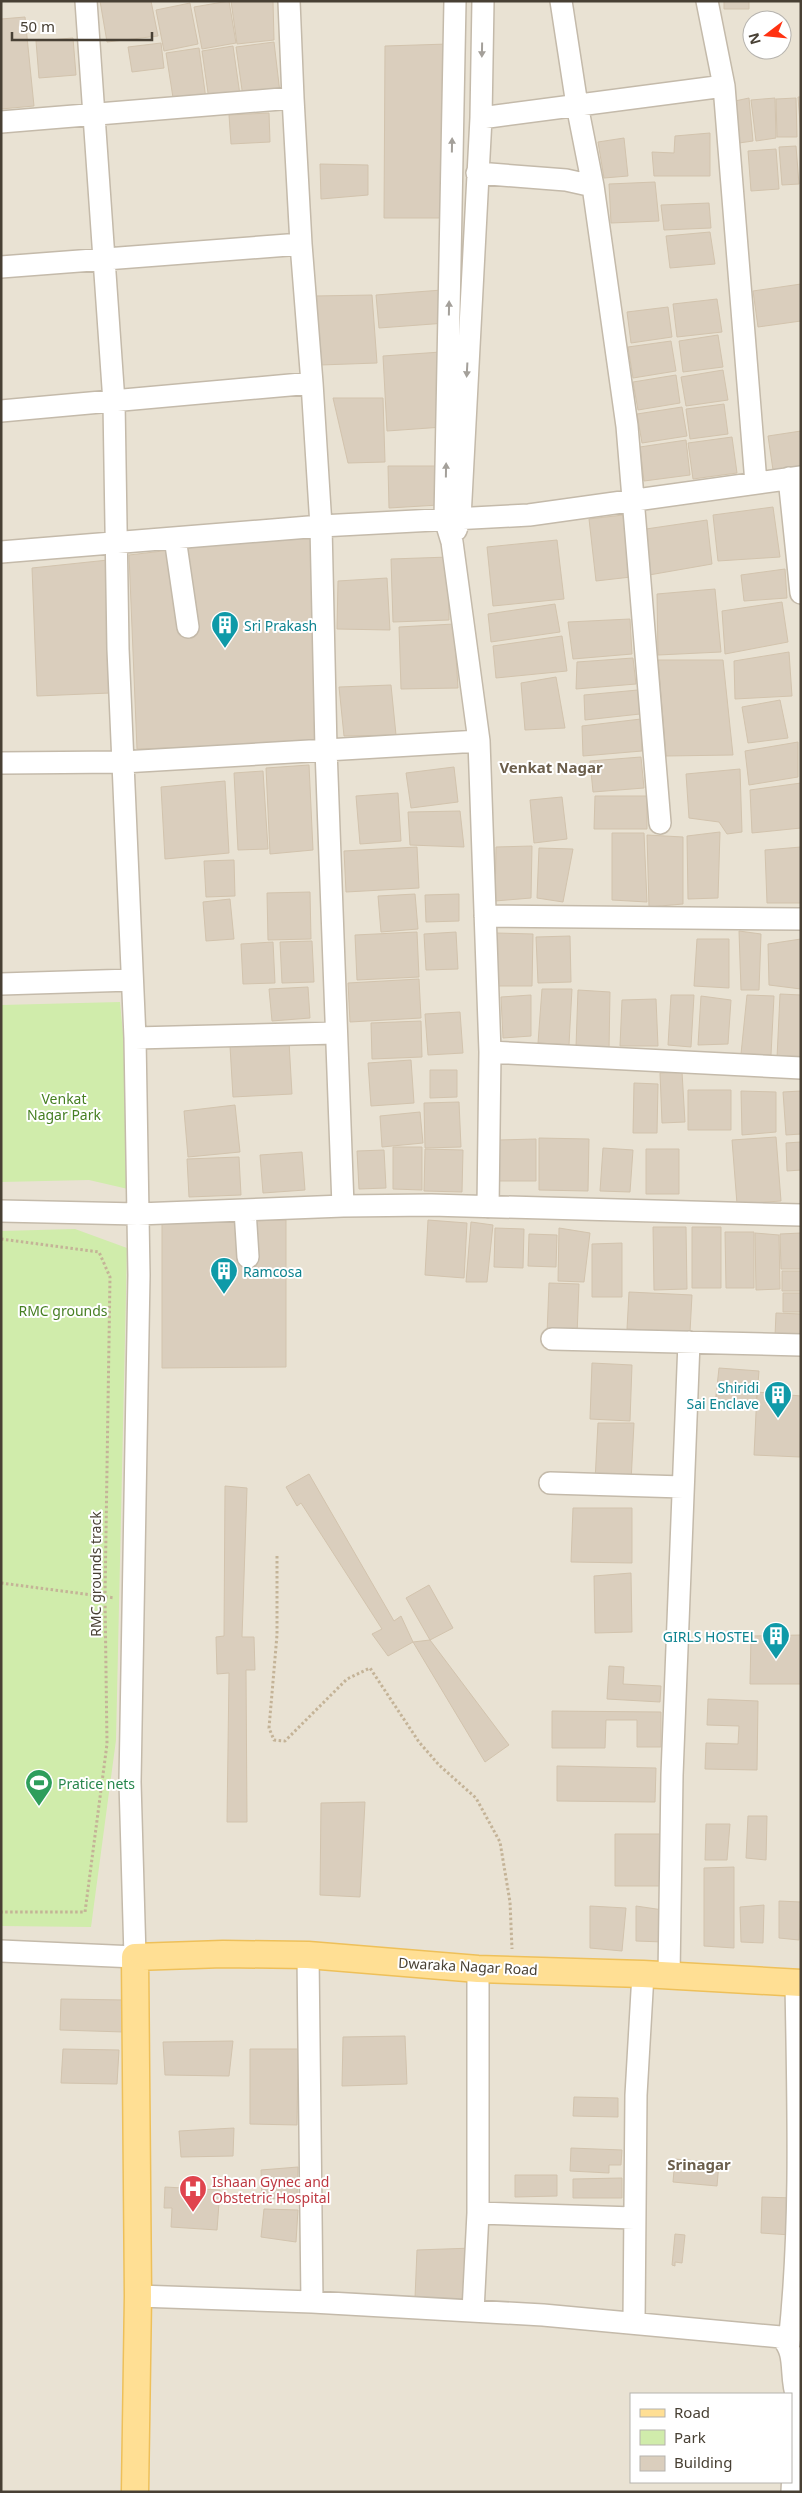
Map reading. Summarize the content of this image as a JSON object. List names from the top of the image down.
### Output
{
  "streets": {
    "main road": ["Dwaraka Nagar Road"],
    "path": ["RMC grounds track"]
  },
  "districts": ["Venkat Nagar", "Srinagar"],
  "parks": ["Venkat Nagar Park", "RMC grounds"],
  "places": {
    "building": [
      "Sri Prakash",
      "Ramcosa",
      "Shiridi Sai Enclave",
      "GIRLS HOSTEL"
    ],
    "sports": ["Pratice nets"],
    "hospital": ["Ishaan Gynec and Obstetric Hospital"]
  },
  "legend": ["Road", "Park", "Building"],
  "scale_bar": "50 m",
  "north": "left"
}
